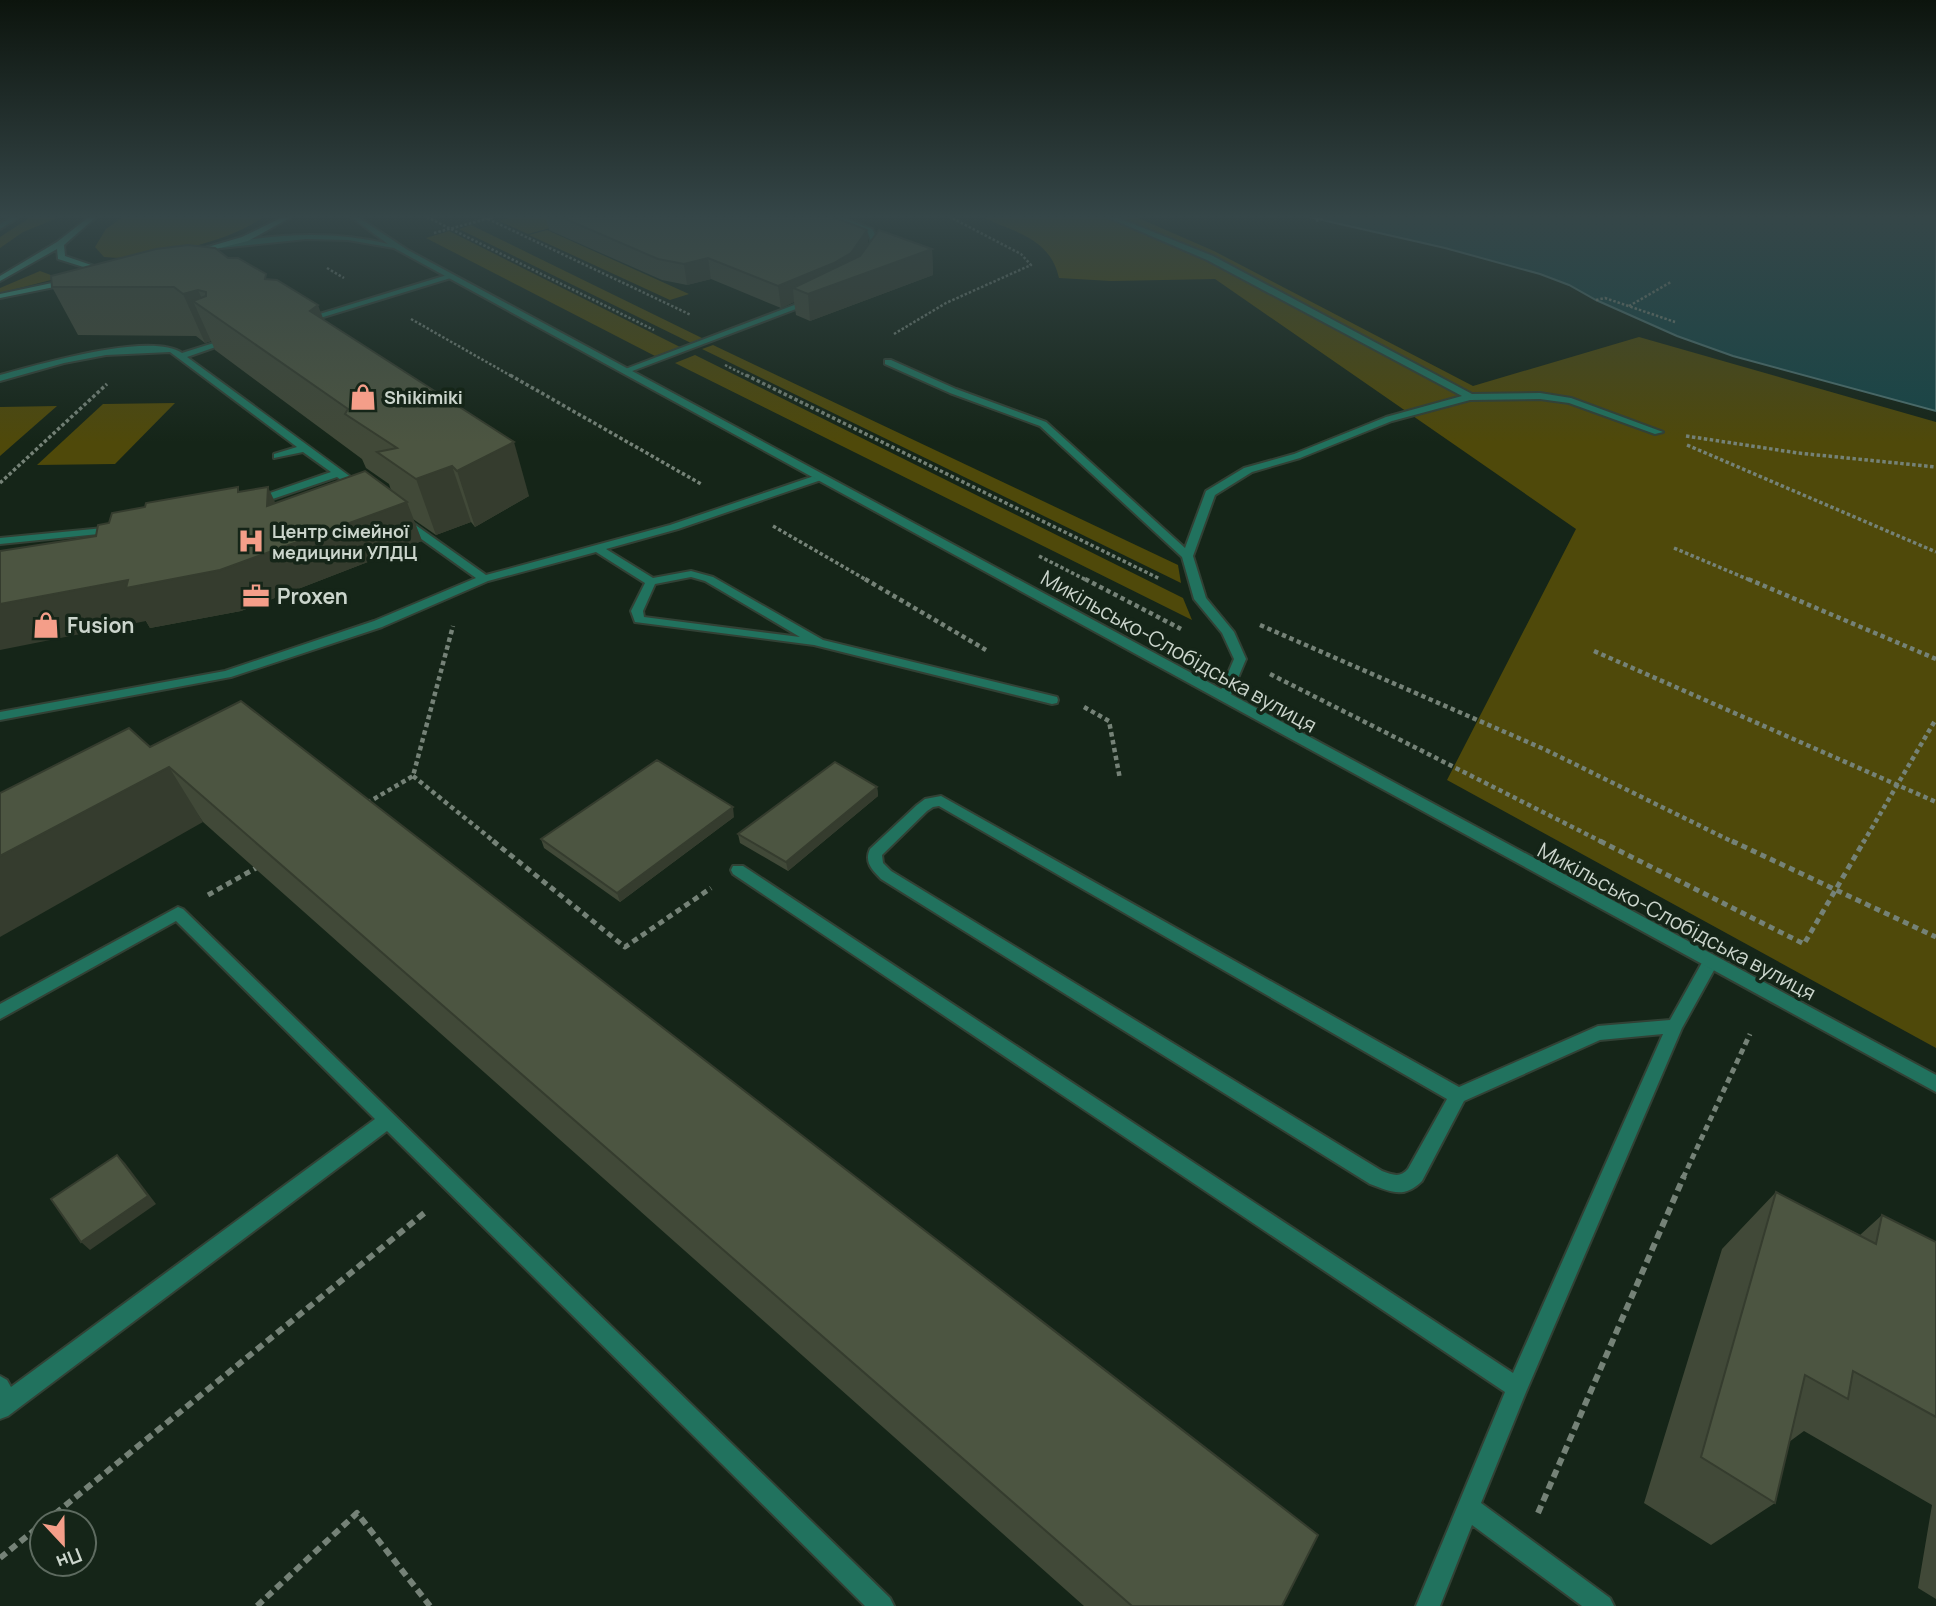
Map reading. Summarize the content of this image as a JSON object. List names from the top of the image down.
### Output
{
  "streets": {
    "street": ["Микільсько-Слобідська вулиця"]
  },
  "places": {
    "shop": ["Shikimiki", "Fusion"],
    "hospital": ["Центр сімейної медицини УЛДЦ"],
    "office": ["Proxen"]
  },
  "north": "bottom"
}
